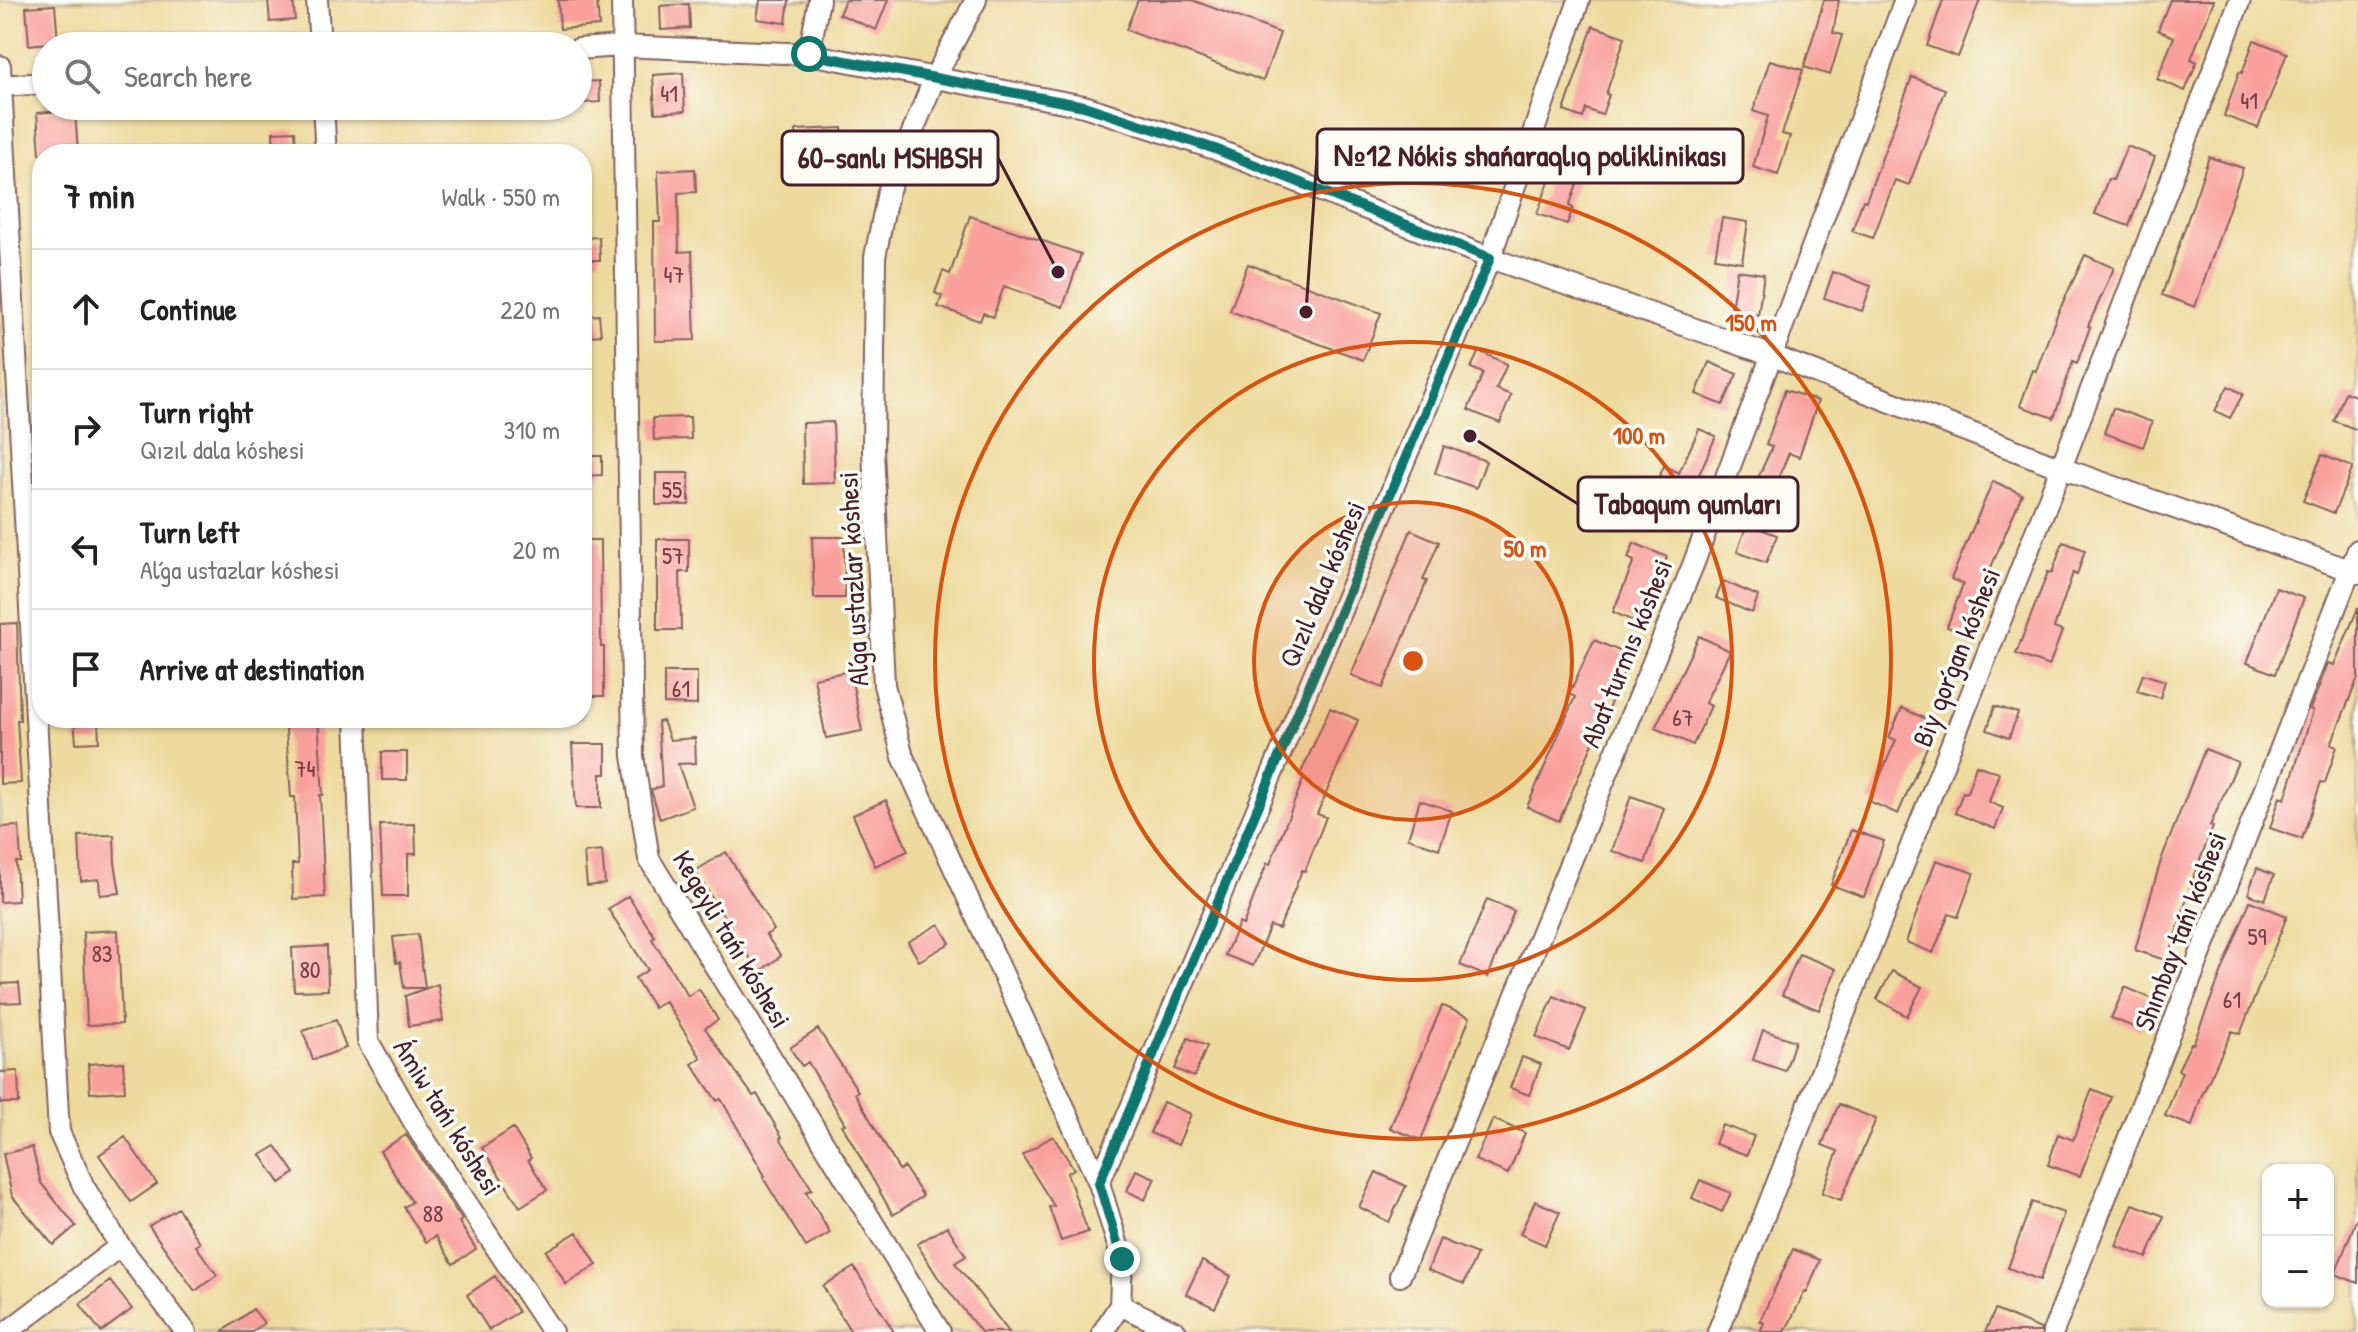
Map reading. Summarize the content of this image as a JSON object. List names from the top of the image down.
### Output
{
  "streets": {
    "street": [
      "Alǵa ustazlar kóshesi",
      "Qızıl dala kóshesi",
      "Abat turmıs kóshesi",
      "Biy qorǵan kóshesi",
      "Shımbay tańı kóshesi",
      "Kegeyli tańı kóshesi",
      "Ámiw tańı kóshesi"
    ]
  },
  "crossings": [
    ["Alǵa ustazlar kóshesi", "Qızıl dala kóshesi"]
  ],
  "places": ["60-sanlı MSHBSH", "№12 Nókis shańaraqlıq poliklinikası", "Tabaqum qumları"],
  "house_numbers": [
    "41",
    "41",
    "47",
    "55",
    "57",
    "61",
    "67",
    "74",
    "59",
    "83",
    "80",
    "61",
    "88"
  ],
  "page": {
    "search": "Search here",
    "heading": ["7 min", "Walk · 550 m"],
    "list": [
      ["Continue", "220 m"],
      ["Turn right", "Qızıl dala kóshesi", "310 m"],
      ["Turn left", "Alǵa ustazlar kóshesi", "20 m"],
      "Arrive at destination"
    ],
    "map_buttons": ["+", "−"]
  },
  "rings": ["150 m", "100 m", "50 m"]
}
